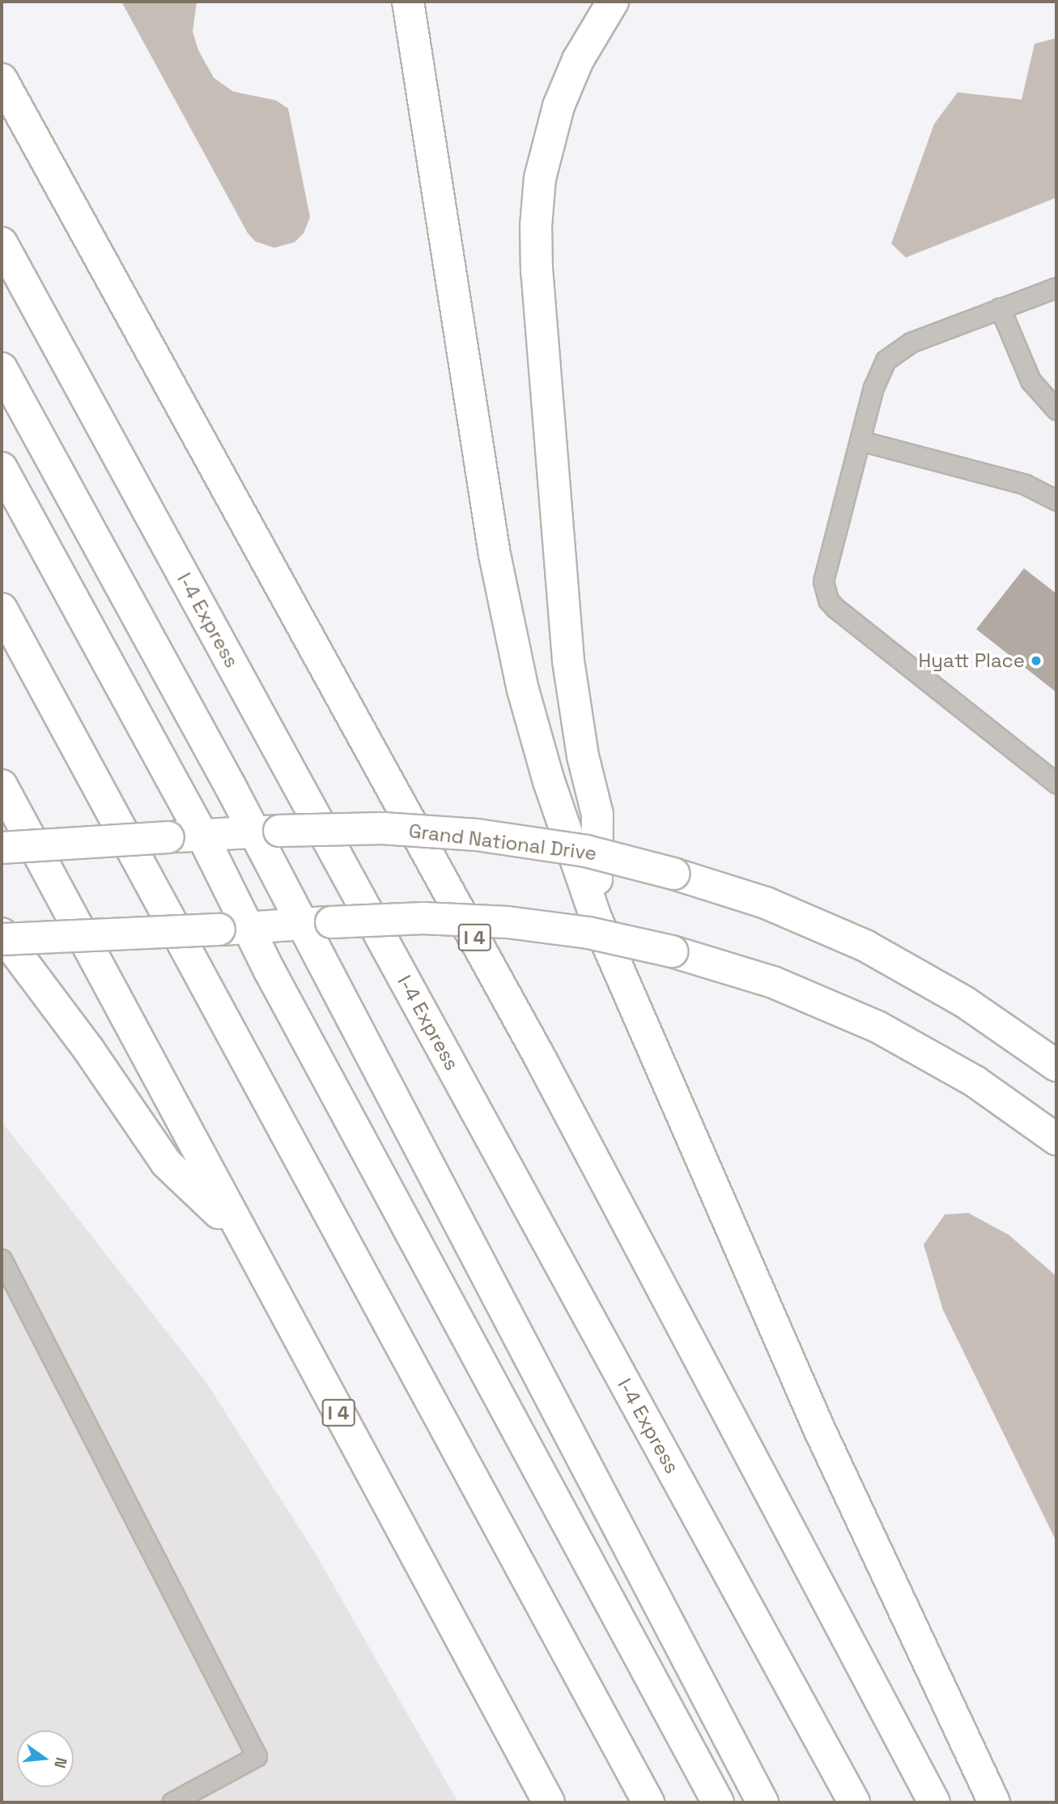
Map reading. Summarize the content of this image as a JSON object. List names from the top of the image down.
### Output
{
  "streets": {
    "main road": ["I-4 Express", "Grand National Drive", "I 4"]
  },
  "places": ["Hyatt Place"],
  "north": "right"
}
